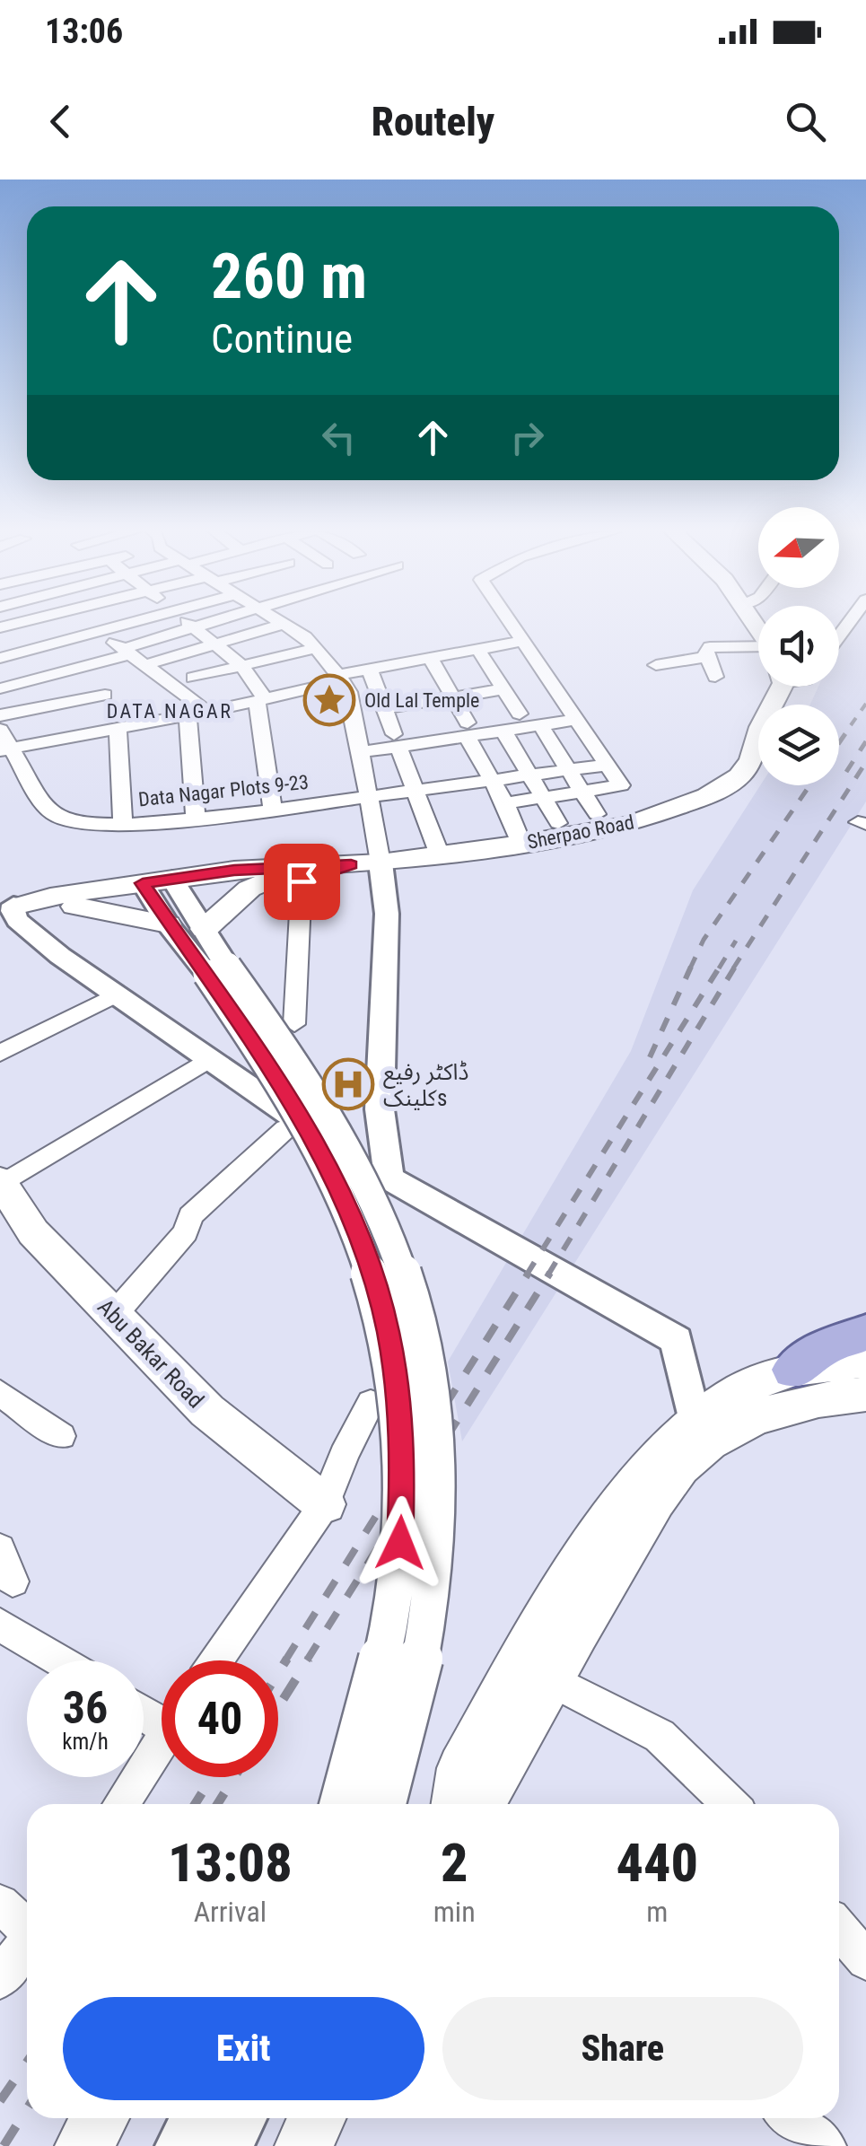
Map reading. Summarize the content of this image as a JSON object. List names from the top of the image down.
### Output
{
  "streets": {
    "main road": ["Sherpao Road", "Abu Bakar Road"],
    "street": ["Data Nagar Plots 9-23"]
  },
  "districts": ["DATA NAGAR"],
  "places": {
    "place": ["Old Lal Temple"],
    "hospital": ["ڈاکٹر رفیع کلینکs"]
  },
  "north": "left",
  "page": {
    "status": "13:06",
    "header": "Routely",
    "turn": ["260 m", "Continue"],
    "speed": "36 km/h",
    "limit": "40",
    "eta": [
      "13:08",
      "Arrival",
      "2",
      "min",
      "440",
      "m"
    ],
    "buttons": ["Exit", "Share"]
  }
}
